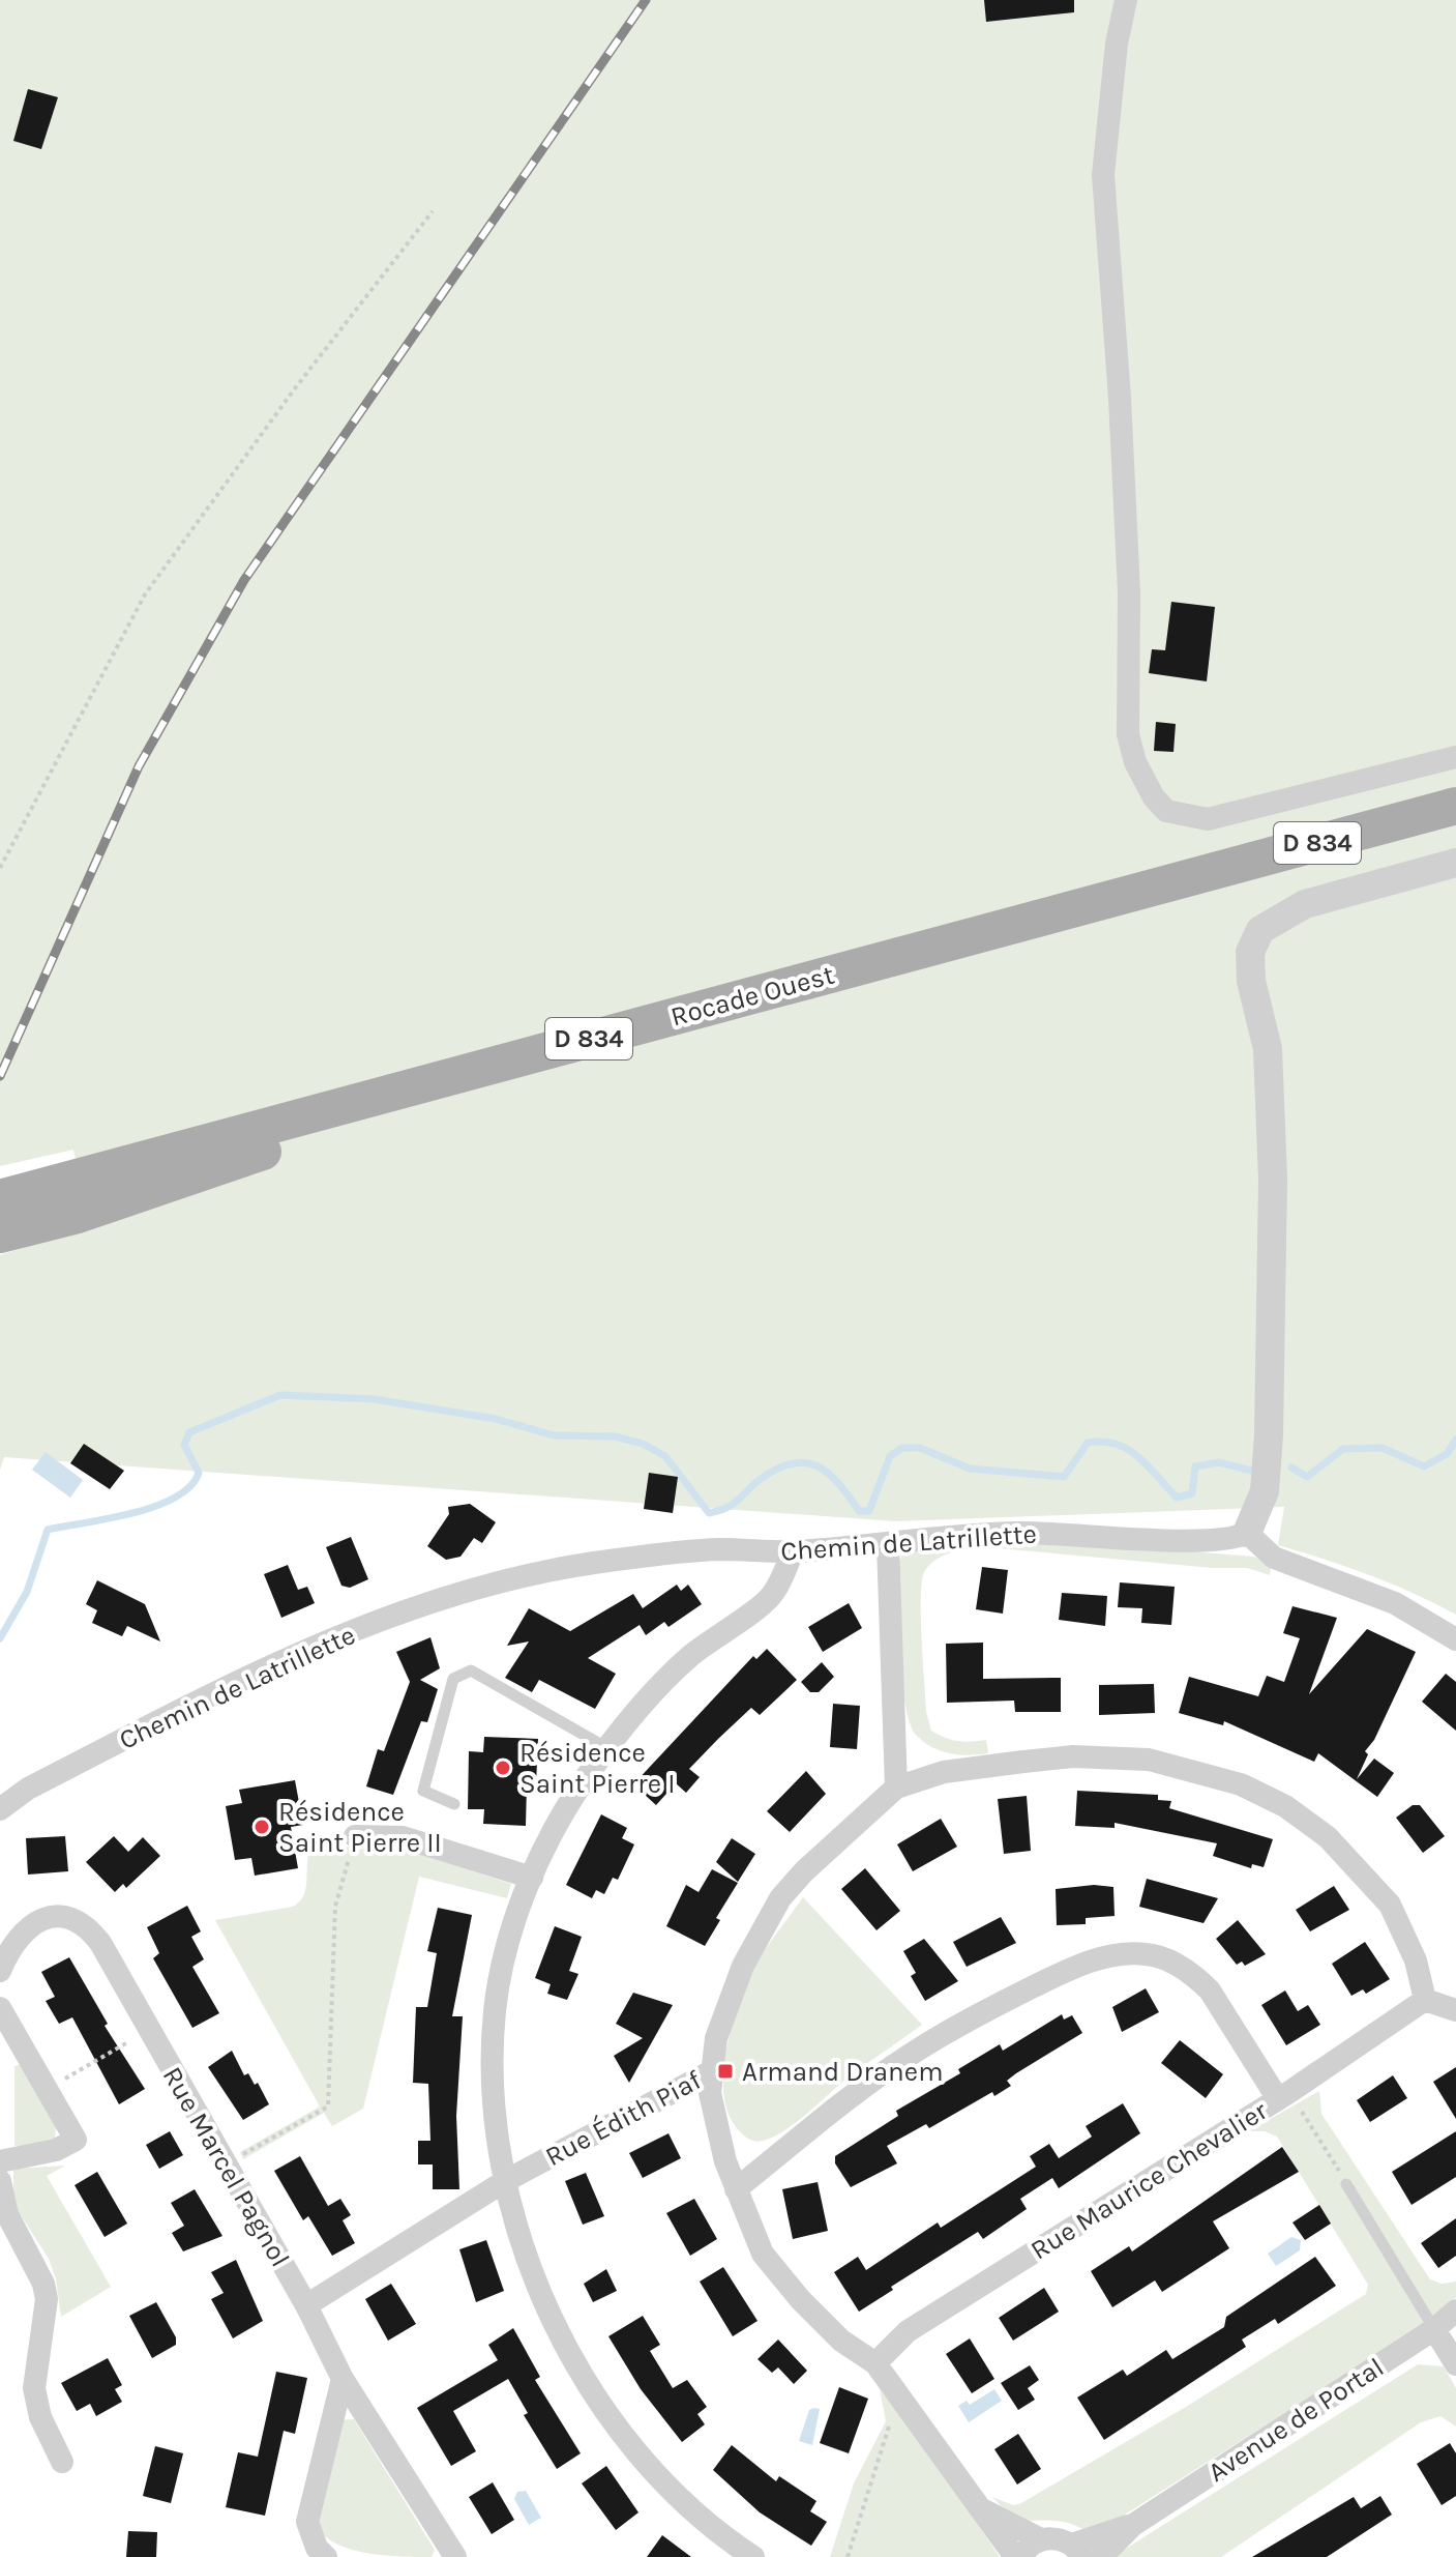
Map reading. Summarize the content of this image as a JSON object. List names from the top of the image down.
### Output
{
  "streets": {
    "main road": ["D 834", "Rocade Ouest"],
    "street": [
      "Chemin de Latrillette",
      "Rue Édith Piaf",
      "Rue Marcel Pagnol",
      "Rue Maurice Chevalier",
      "Avenue de Portal"
    ]
  },
  "crossings": [
    ["Rue Édith Piaf", "Rue Maurice Chevalier"]
  ],
  "places": {
    "other": ["Résidence Saint Pierre I", "Résidence Saint Pierre II"],
    "transit": ["Armand Dranem"]
  }
}
